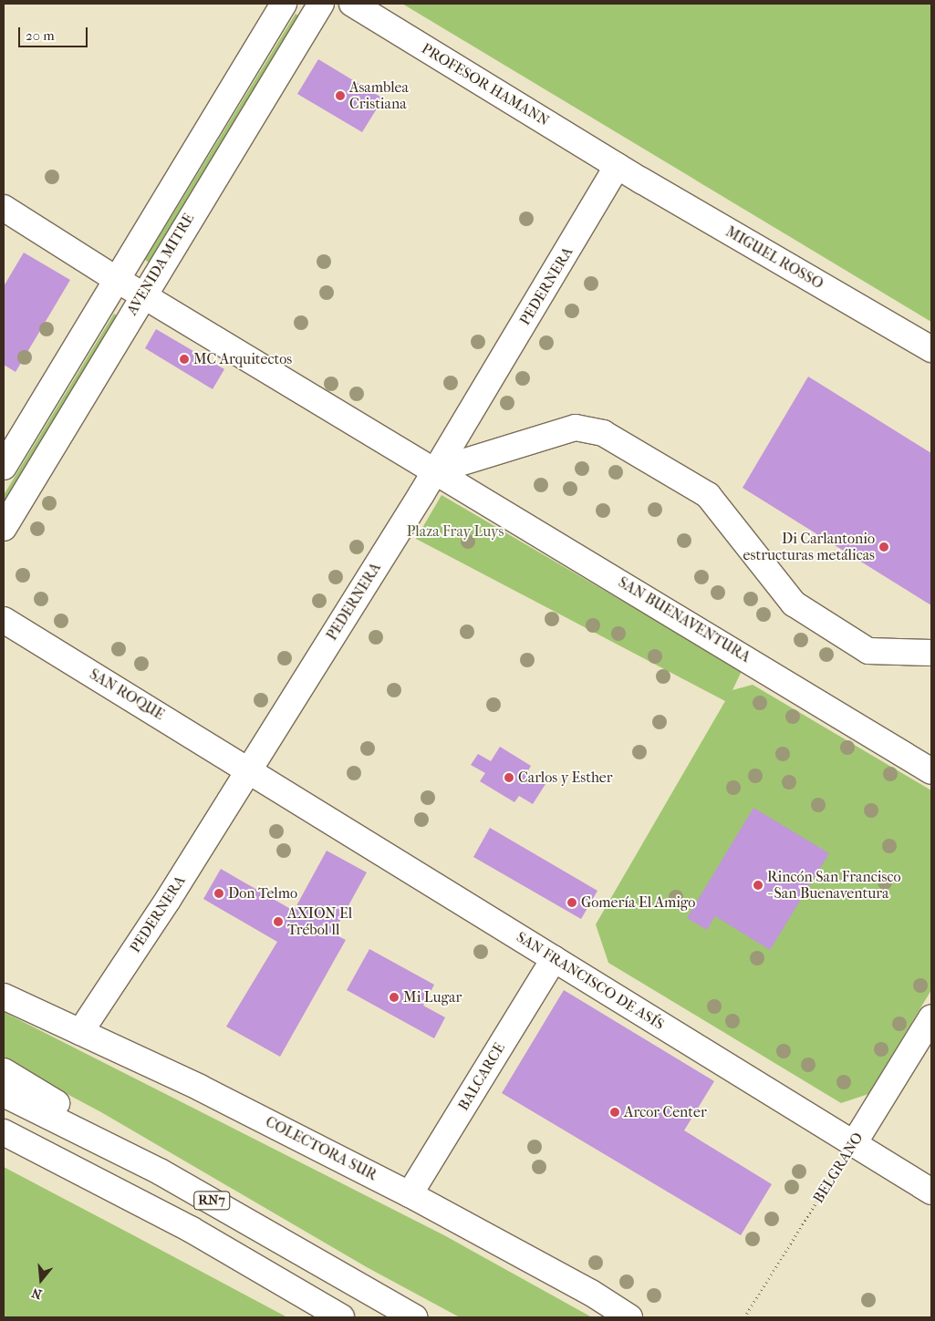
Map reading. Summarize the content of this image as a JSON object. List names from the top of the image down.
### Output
{
  "streets": {
    "main road": [
      "PROFESOR HAMANN",
      "MIGUEL ROSSO",
      "AVENIDA MITRE",
      "PEDERNERA",
      "SAN BUENAVENTURA",
      "SAN ROQUE",
      "SAN FRANCISCO DE ASÍS",
      "BALCARCE",
      "COLECTORA SUR",
      "BELGRANO",
      "RN7"
    ]
  },
  "crossings": [
    ["PROFESOR HAMANN", "MIGUEL ROSSO"],
    ["PROFESOR HAMANN", "PEDERNERA"],
    ["MIGUEL ROSSO", "PEDERNERA"],
    ["AVENIDA MITRE", "SAN BUENAVENTURA"],
    ["PEDERNERA", "SAN BUENAVENTURA"],
    ["PEDERNERA", "SAN ROQUE"],
    ["PEDERNERA", "SAN FRANCISCO DE ASÍS"],
    ["PEDERNERA", "COLECTORA SUR"],
    ["SAN ROQUE", "SAN FRANCISCO DE ASÍS"],
    ["SAN FRANCISCO DE ASÍS", "BALCARCE"],
    ["SAN FRANCISCO DE ASÍS", "BELGRANO"],
    ["BALCARCE", "COLECTORA SUR"]
  ],
  "parks": ["Plaza Fray Luys"],
  "places": [
    "Asamblea Cristiana",
    "MC Arquitectos",
    "Di Carlantonio estructuras metálicas",
    "Carlos y Esther",
    "Rincón San Francisco - San Buenaventura",
    "Don Telmo",
    "Gomería El Amigo",
    "AXION El Trébol ll",
    "Mi Lugar",
    "Arcor Center"
  ],
  "scale_bar": "20 m",
  "north": "bottom"
}
